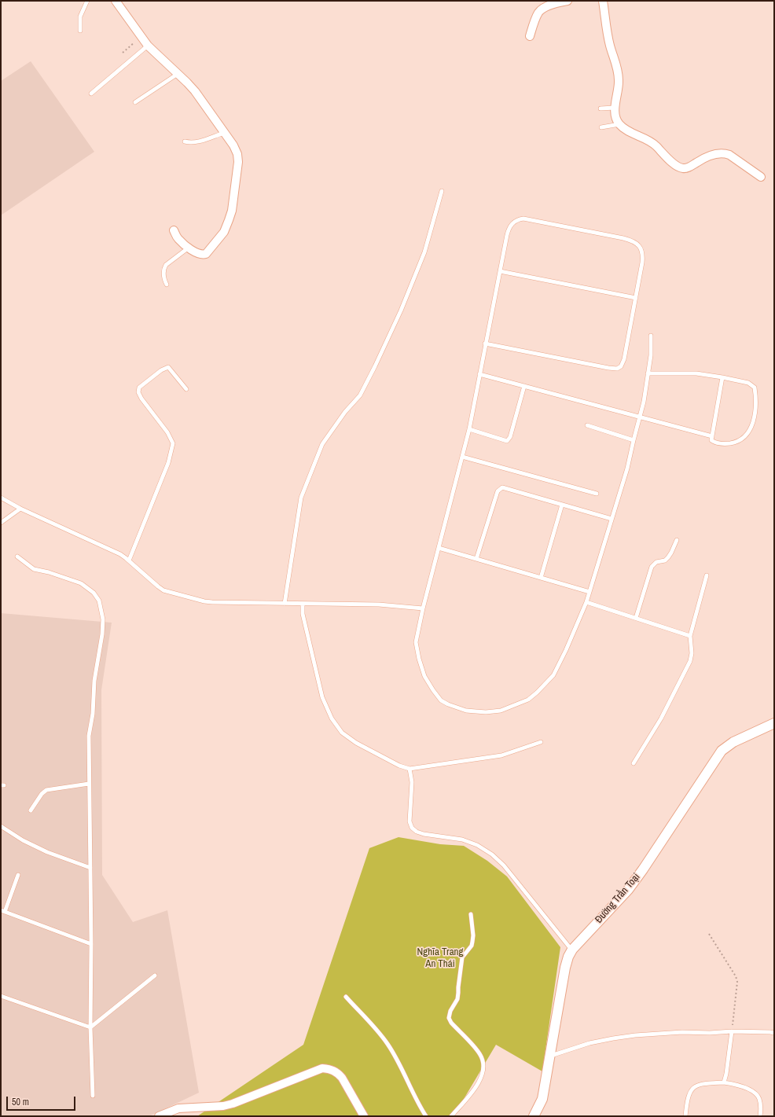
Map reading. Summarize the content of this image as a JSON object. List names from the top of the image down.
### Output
{
  "streets": {
    "street": ["Đường Trần Toại"]
  },
  "parks": ["Nghĩa Trang An Thái"],
  "scale_bar": "50 m"
}
